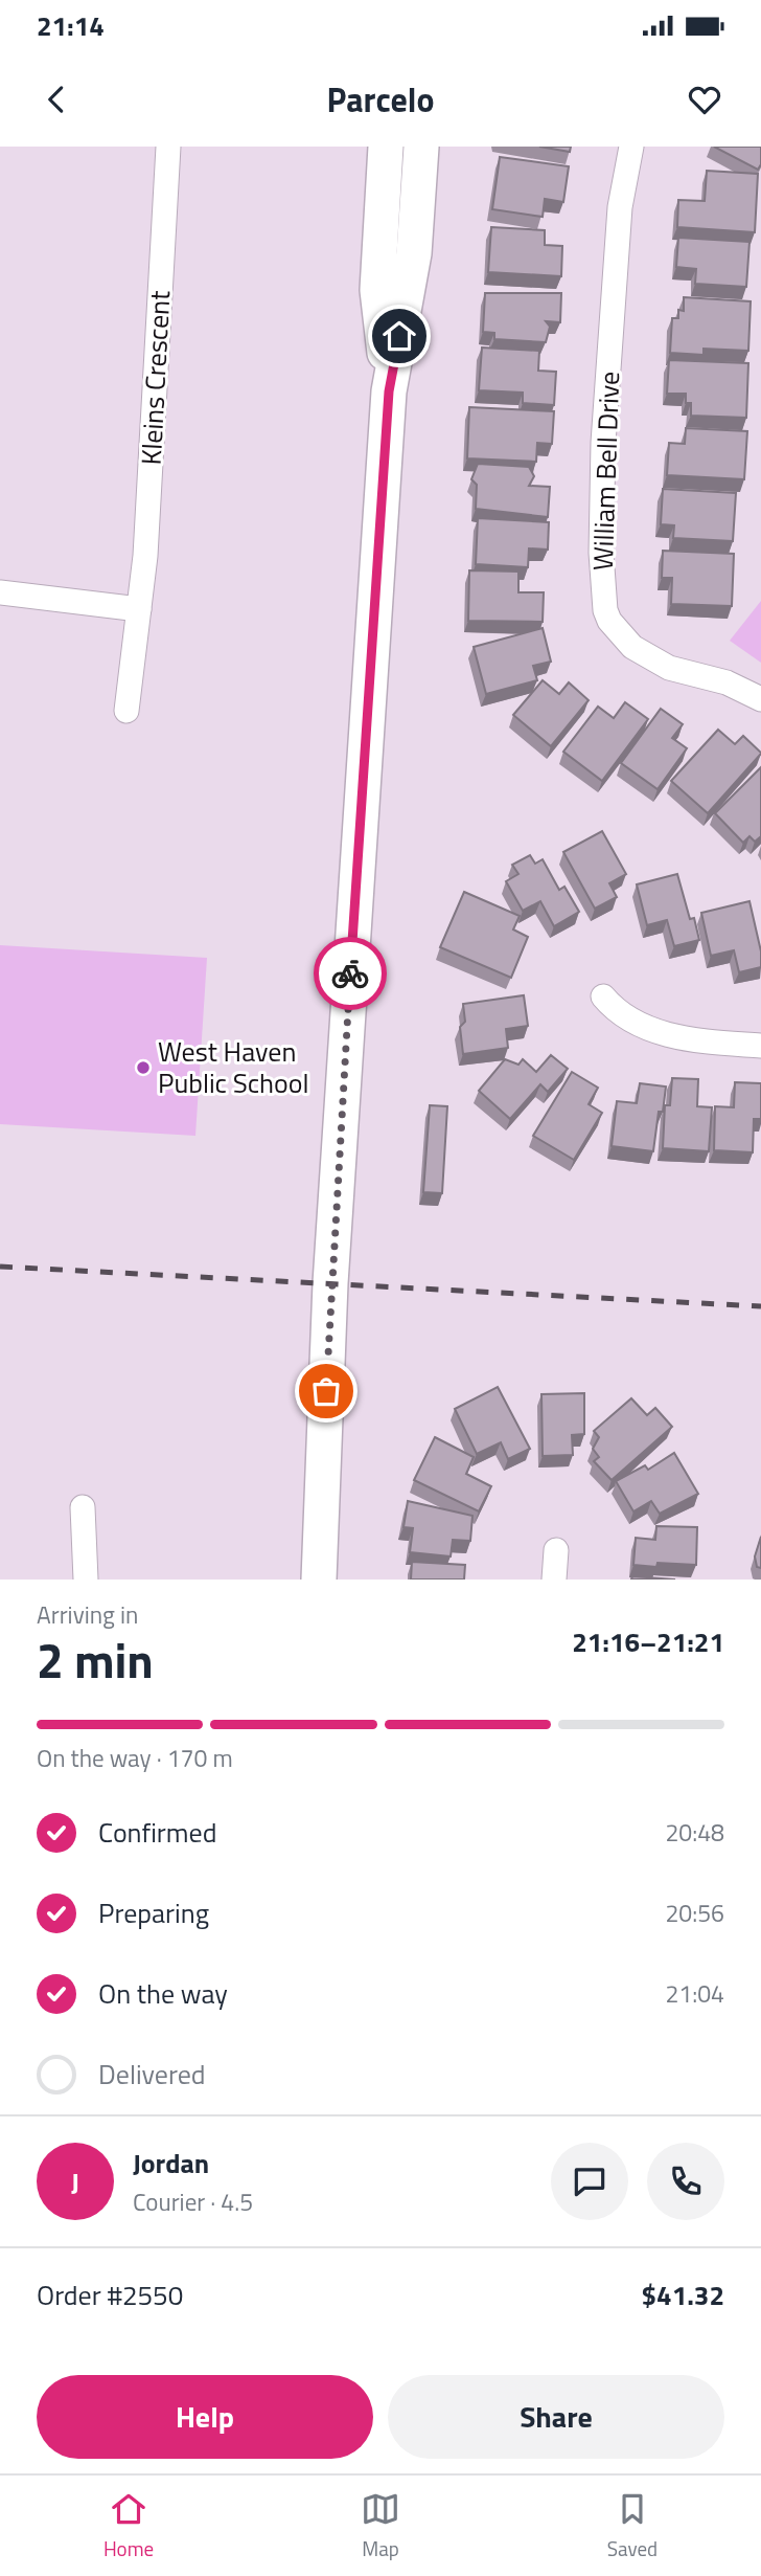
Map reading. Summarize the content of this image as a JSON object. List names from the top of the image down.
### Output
{
  "streets": {
    "street": ["Kleins Crescent", "William Bell Drive"]
  },
  "places": ["West Haven Public School"],
  "page": {
    "status": "21:14",
    "header": "Parcelo",
    "heading": ["2 min", "Arriving in", "21:16–21:21"],
    "panel": [
      "Jordan",
      "Courier · 4.5",
      "Order #2550",
      "$41.32"
    ],
    "bar": "On the way · 170 m",
    "list": [
      ["Confirmed", "20:48"],
      ["Preparing", "20:56"],
      ["On the way", "21:04"],
      "Delivered"
    ],
    "round": "J",
    "buttons": ["Help", "Share"],
    "tabs": ["Home", "Map", "Saved"]
  }
}
